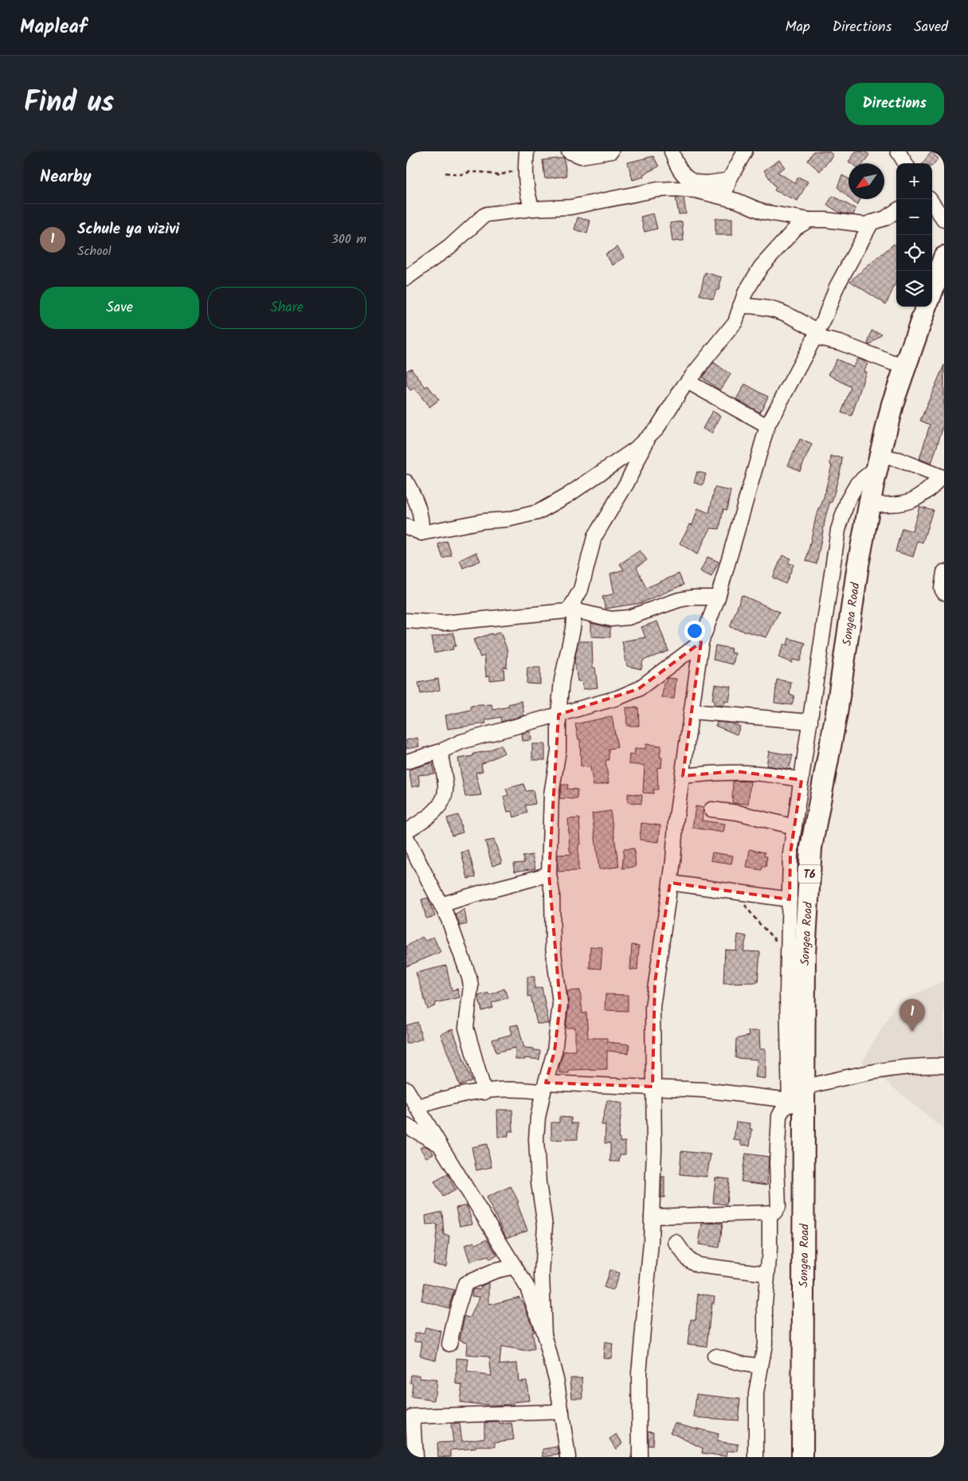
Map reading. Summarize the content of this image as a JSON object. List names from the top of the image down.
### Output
{
  "streets": {
    "highway": ["Songea Road", "T6"]
  },
  "north": "bottom left",
  "page": {
    "header": "Mapleaf",
    "nav": ["Map", "Directions", "Saved"],
    "title": "Find us",
    "buttons": [
      "Directions",
      ["Save", "Share"]
    ],
    "heading": "Nearby",
    "map_buttons": ["+", "−"],
    "list": [
      {
        "mark": "1",
        "name": "Schule ya vizivi",
        "note": "School",
        "value": "300 m"
      }
    ],
    "pins": "1"
  }
}
